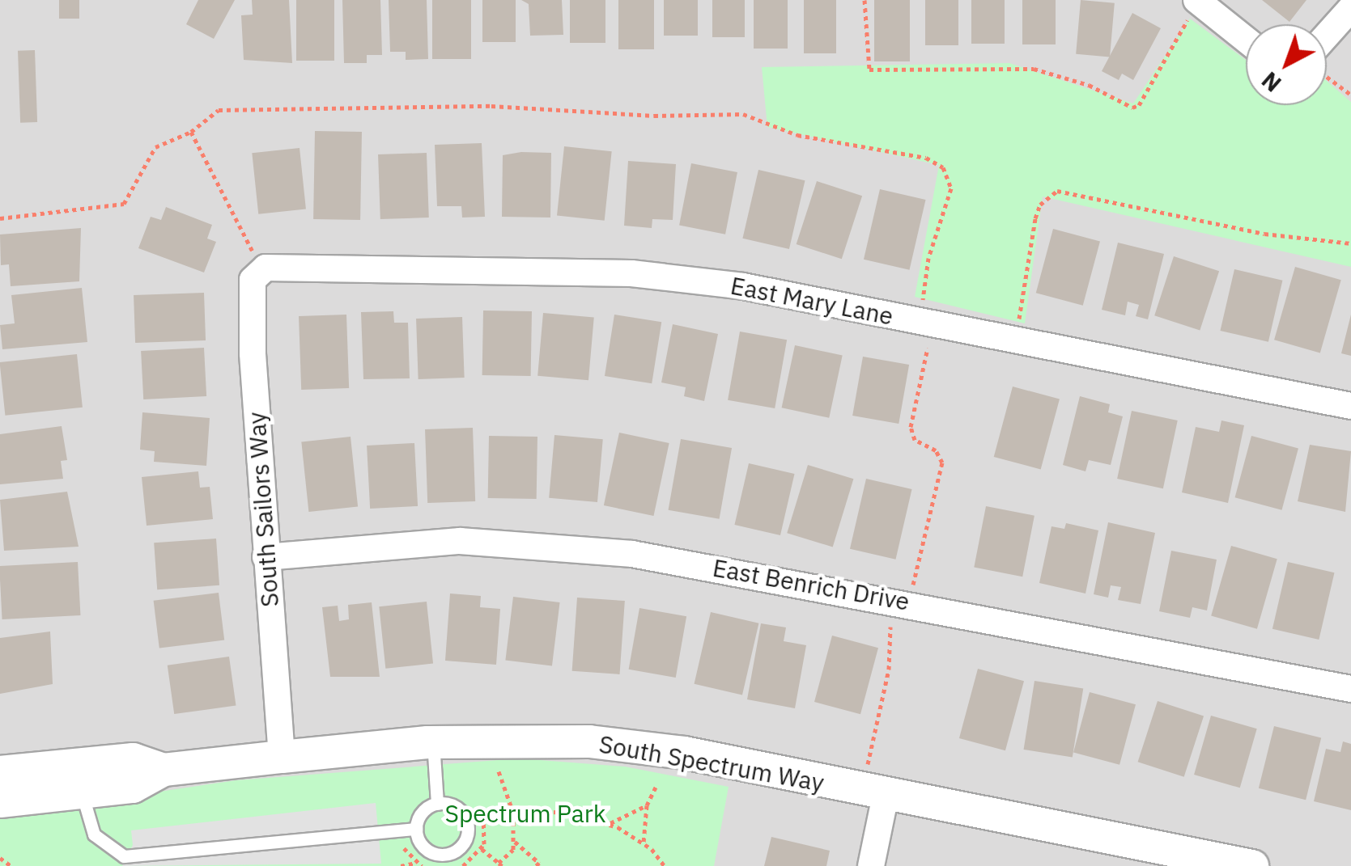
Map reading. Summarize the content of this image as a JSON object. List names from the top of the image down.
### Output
{
  "streets": {
    "street": [
      "East Mary Lane",
      "South Sailors Way",
      "East Benrich Drive",
      "South Spectrum Way"
    ]
  },
  "crossings": [
    ["East Mary Lane", "South Sailors Way"],
    ["South Sailors Way", "East Benrich Drive"],
    ["South Sailors Way", "South Spectrum Way"]
  ],
  "parks": ["Spectrum Park"],
  "north": "bottom left"
}
